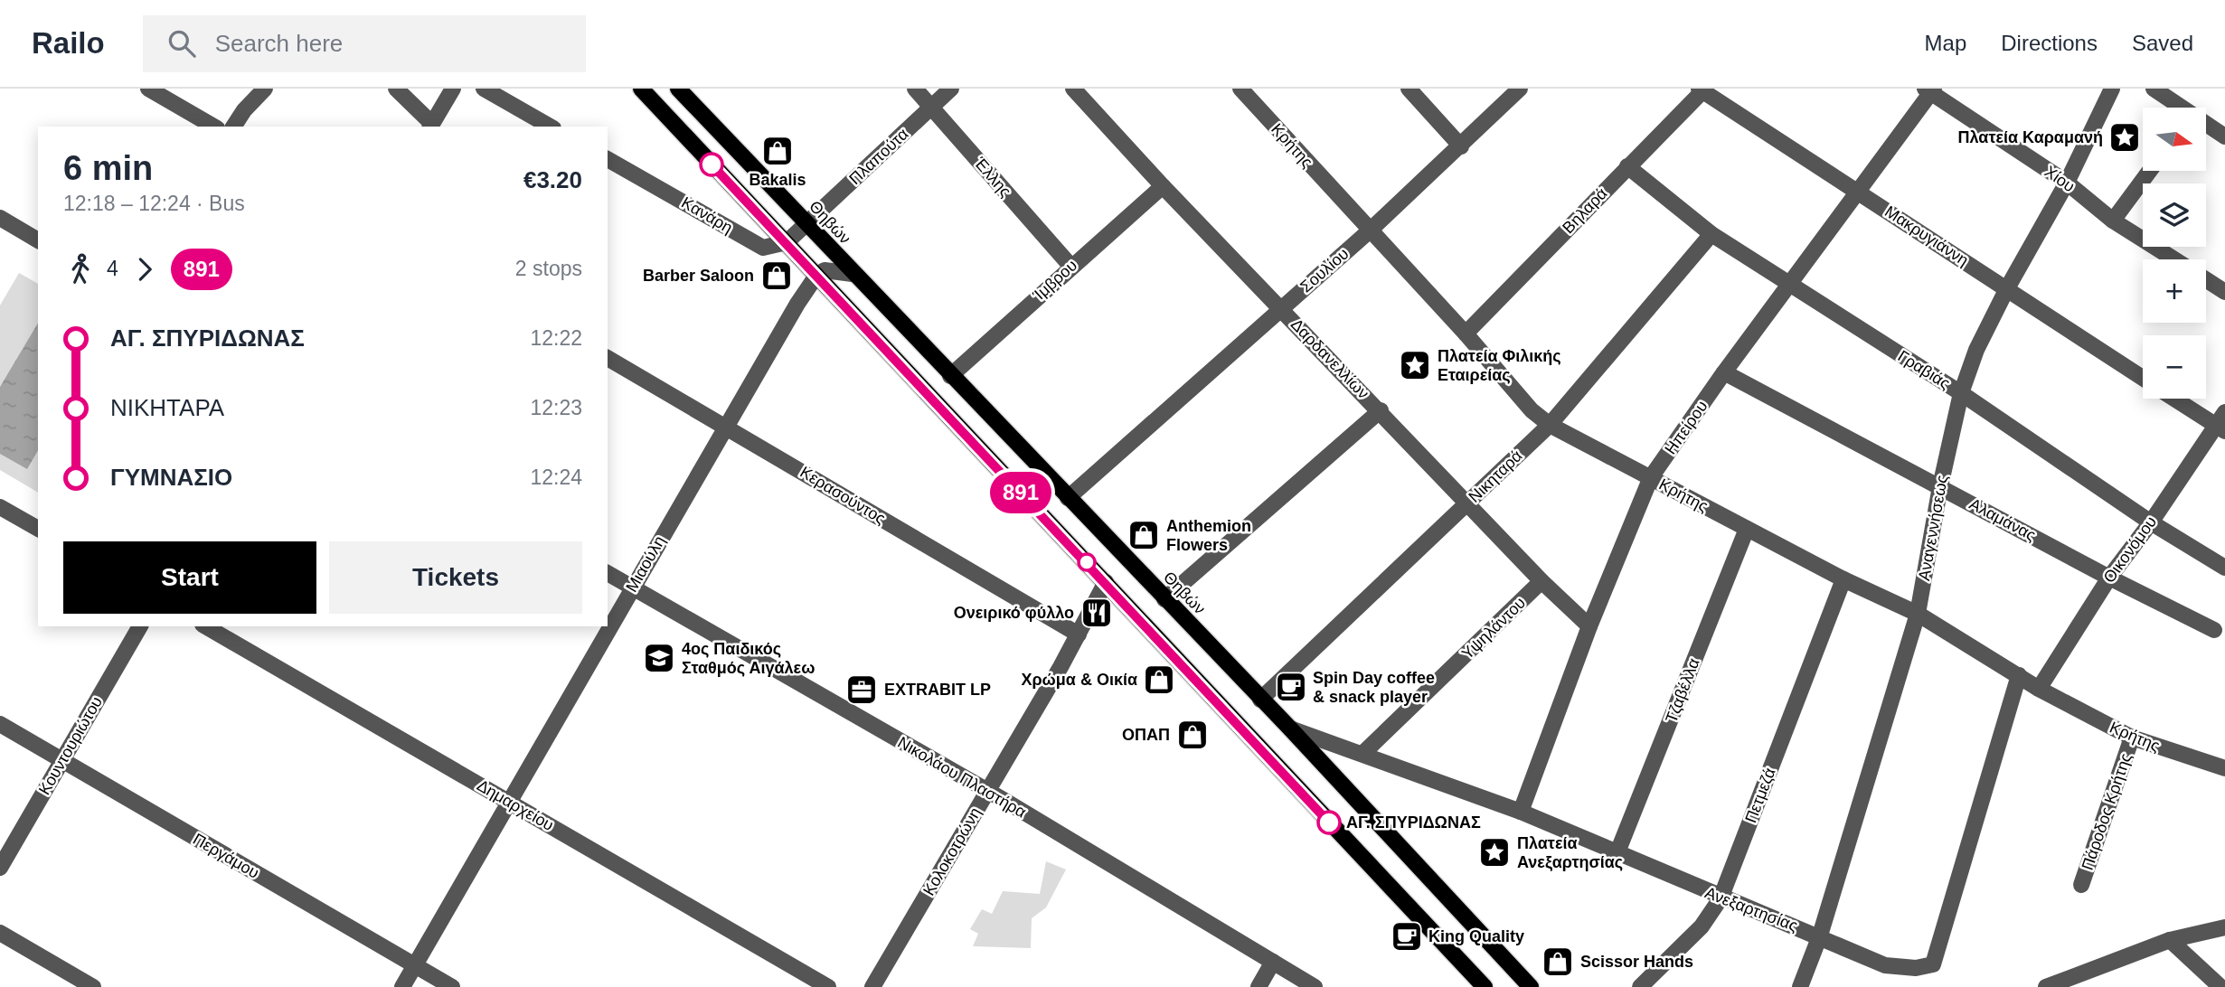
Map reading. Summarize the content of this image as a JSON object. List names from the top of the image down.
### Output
{
  "streets": {
    "main road": ["Θηβών"],
    "street": [
      "Κρήτης",
      "Πλαπούτα",
      "Έλλης",
      "Χίου",
      "Βηλαρά",
      "Κανάρη",
      "Μακρυγιάννη",
      "Σουλίου",
      "Ίμβρου",
      "Δαρδανελλίων",
      "Γραβιάς",
      "Ηπείρου",
      "Νικηταρά",
      "Κερασούντος",
      "Αλαμάνας",
      "Αναγεννήσεως",
      "Οικονόμου",
      "Μιαούλη",
      "Υψηλάντου",
      "Τζαβέλλα",
      "Κουντουριώτου",
      "Νικολάου Πλαστήρα",
      "Πετμεζά",
      "Δημαρχείου",
      "Πάροδος Κρήτης",
      "Κολοκοτρώνη",
      "Περγάμου",
      "Ανεξαρτησίας"
    ]
  },
  "crossings": [
    ["Κρήτης", "Βηλαρά"],
    ["Κρήτης", "Σουλίου"],
    ["Κρήτης", "Ηπείρου"],
    ["Κρήτης", "Νικηταρά"],
    ["Κρήτης", "Αναγεννήσεως"],
    ["Κρήτης", "Οικονόμου"],
    ["Κρήτης", "Τζαβέλλα"],
    ["Κρήτης", "Πετμεζά"],
    ["Κρήτης", "Πάροδος Κρήτης"],
    ["Κρήτης", "Ανεξαρτησίας"],
    ["Πλαπούτα", "Έλλης"],
    ["Πλαπούτα", "Θηβών"],
    ["Έλλης", "Ίμβρου"],
    ["Χίου", "Ηπείρου"],
    ["Χίου", "Αναγεννήσεως"],
    ["Βηλαρά", "Μακρυγιάννη"],
    ["Βηλαρά", "Γραβιάς"],
    ["Θηβών", "Σουλίου"],
    ["Θηβών", "Ίμβρου"],
    ["Θηβών", "Νικηταρά"],
    ["Θηβών", "Ανεξαρτησίας"],
    ["Μακρυγιάννη", "Ηπείρου"],
    ["Μακρυγιάννη", "Αναγεννήσεως"],
    ["Σουλίου", "Δαρδανελλίων"],
    ["Ίμβρου", "Δαρδανελλίων"],
    ["Δαρδανελλίων", "Ηπείρου"],
    ["Δαρδανελλίων", "Νικηταρά"],
    ["Δαρδανελλίων", "Υψηλάντου"],
    ["Γραβιάς", "Ηπείρου"],
    ["Γραβιάς", "Νικηταρά"],
    ["Γραβιάς", "Αναγεννήσεως"],
    ["Γραβιάς", "Οικονόμου"],
    ["Ηπείρου", "Αλαμάνας"],
    ["Ηπείρου", "Ανεξαρτησίας"],
    ["Κερασούντος", "Μιαούλη"],
    ["Κερασούντος", "Κολοκοτρώνη"],
    ["Αλαμάνας", "Αναγεννήσεως"],
    ["Αλαμάνας", "Οικονόμου"],
    ["Αναγεννήσεως", "Ανεξαρτησίας"],
    ["Μιαούλη", "Νικολάου Πλαστήρα"],
    ["Μιαούλη", "Δημαρχείου"],
    ["Μιαούλη", "Περγάμου"],
    ["Υψηλάντου", "Ανεξαρτησίας"],
    ["Τζαβέλλα", "Ανεξαρτησίας"],
    ["Κουντουριώτου", "Περγάμου"],
    ["Νικολάου Πλαστήρα", "Κολοκοτρώνη"],
    ["Πετμεζά", "Ανεξαρτησίας"]
  ],
  "places": {
    "place": ["Πλατεία Καραμανή", "Πλατεία Φιλικής Εταιρείας", "Πλατεία Ανεξαρτησίας"],
    "shop": [
      "Bakalis",
      "Barber Saloon",
      "Anthemion Flowers",
      "Χρώμα & Οικία",
      "ΟΠΑΠ",
      "Scissor Hands"
    ],
    "restaurant": ["Ονειρικό φύλλο"],
    "school or university": ["4ος Παιδικός Σταθμός Αιγάλεω"],
    "cafe": ["Spin Day coffee & snack player", "King Quality"],
    "office": ["EXTRABIT LP"],
    "other": ["ΑΓ. ΣΠΥΡΙΔΩΝΑΣ"]
  },
  "lines": ["bus line 891"],
  "north": "right",
  "page": {
    "header": "Railo",
    "search": "Search here",
    "nav": ["Map", "Directions", "Saved"],
    "on_map": "891",
    "map_buttons": ["+", "−"],
    "heading": ["6 min", "12:18 – 12:24 · Bus", "€3.20"],
    "legs": ["4", "891", "2 stops"],
    "list": [
      {
        "name": "ΑΓ. ΣΠΥΡΙΔΩΝΑΣ",
        "value": "12:22"
      },
      {
        "name": "ΝΙΚΗΤΑΡΑ",
        "value": "12:23"
      },
      {
        "name": "ΓΥΜΝΑΣΙΟ",
        "value": "12:24"
      }
    ],
    "buttons": ["Start", "Tickets"]
  }
}
